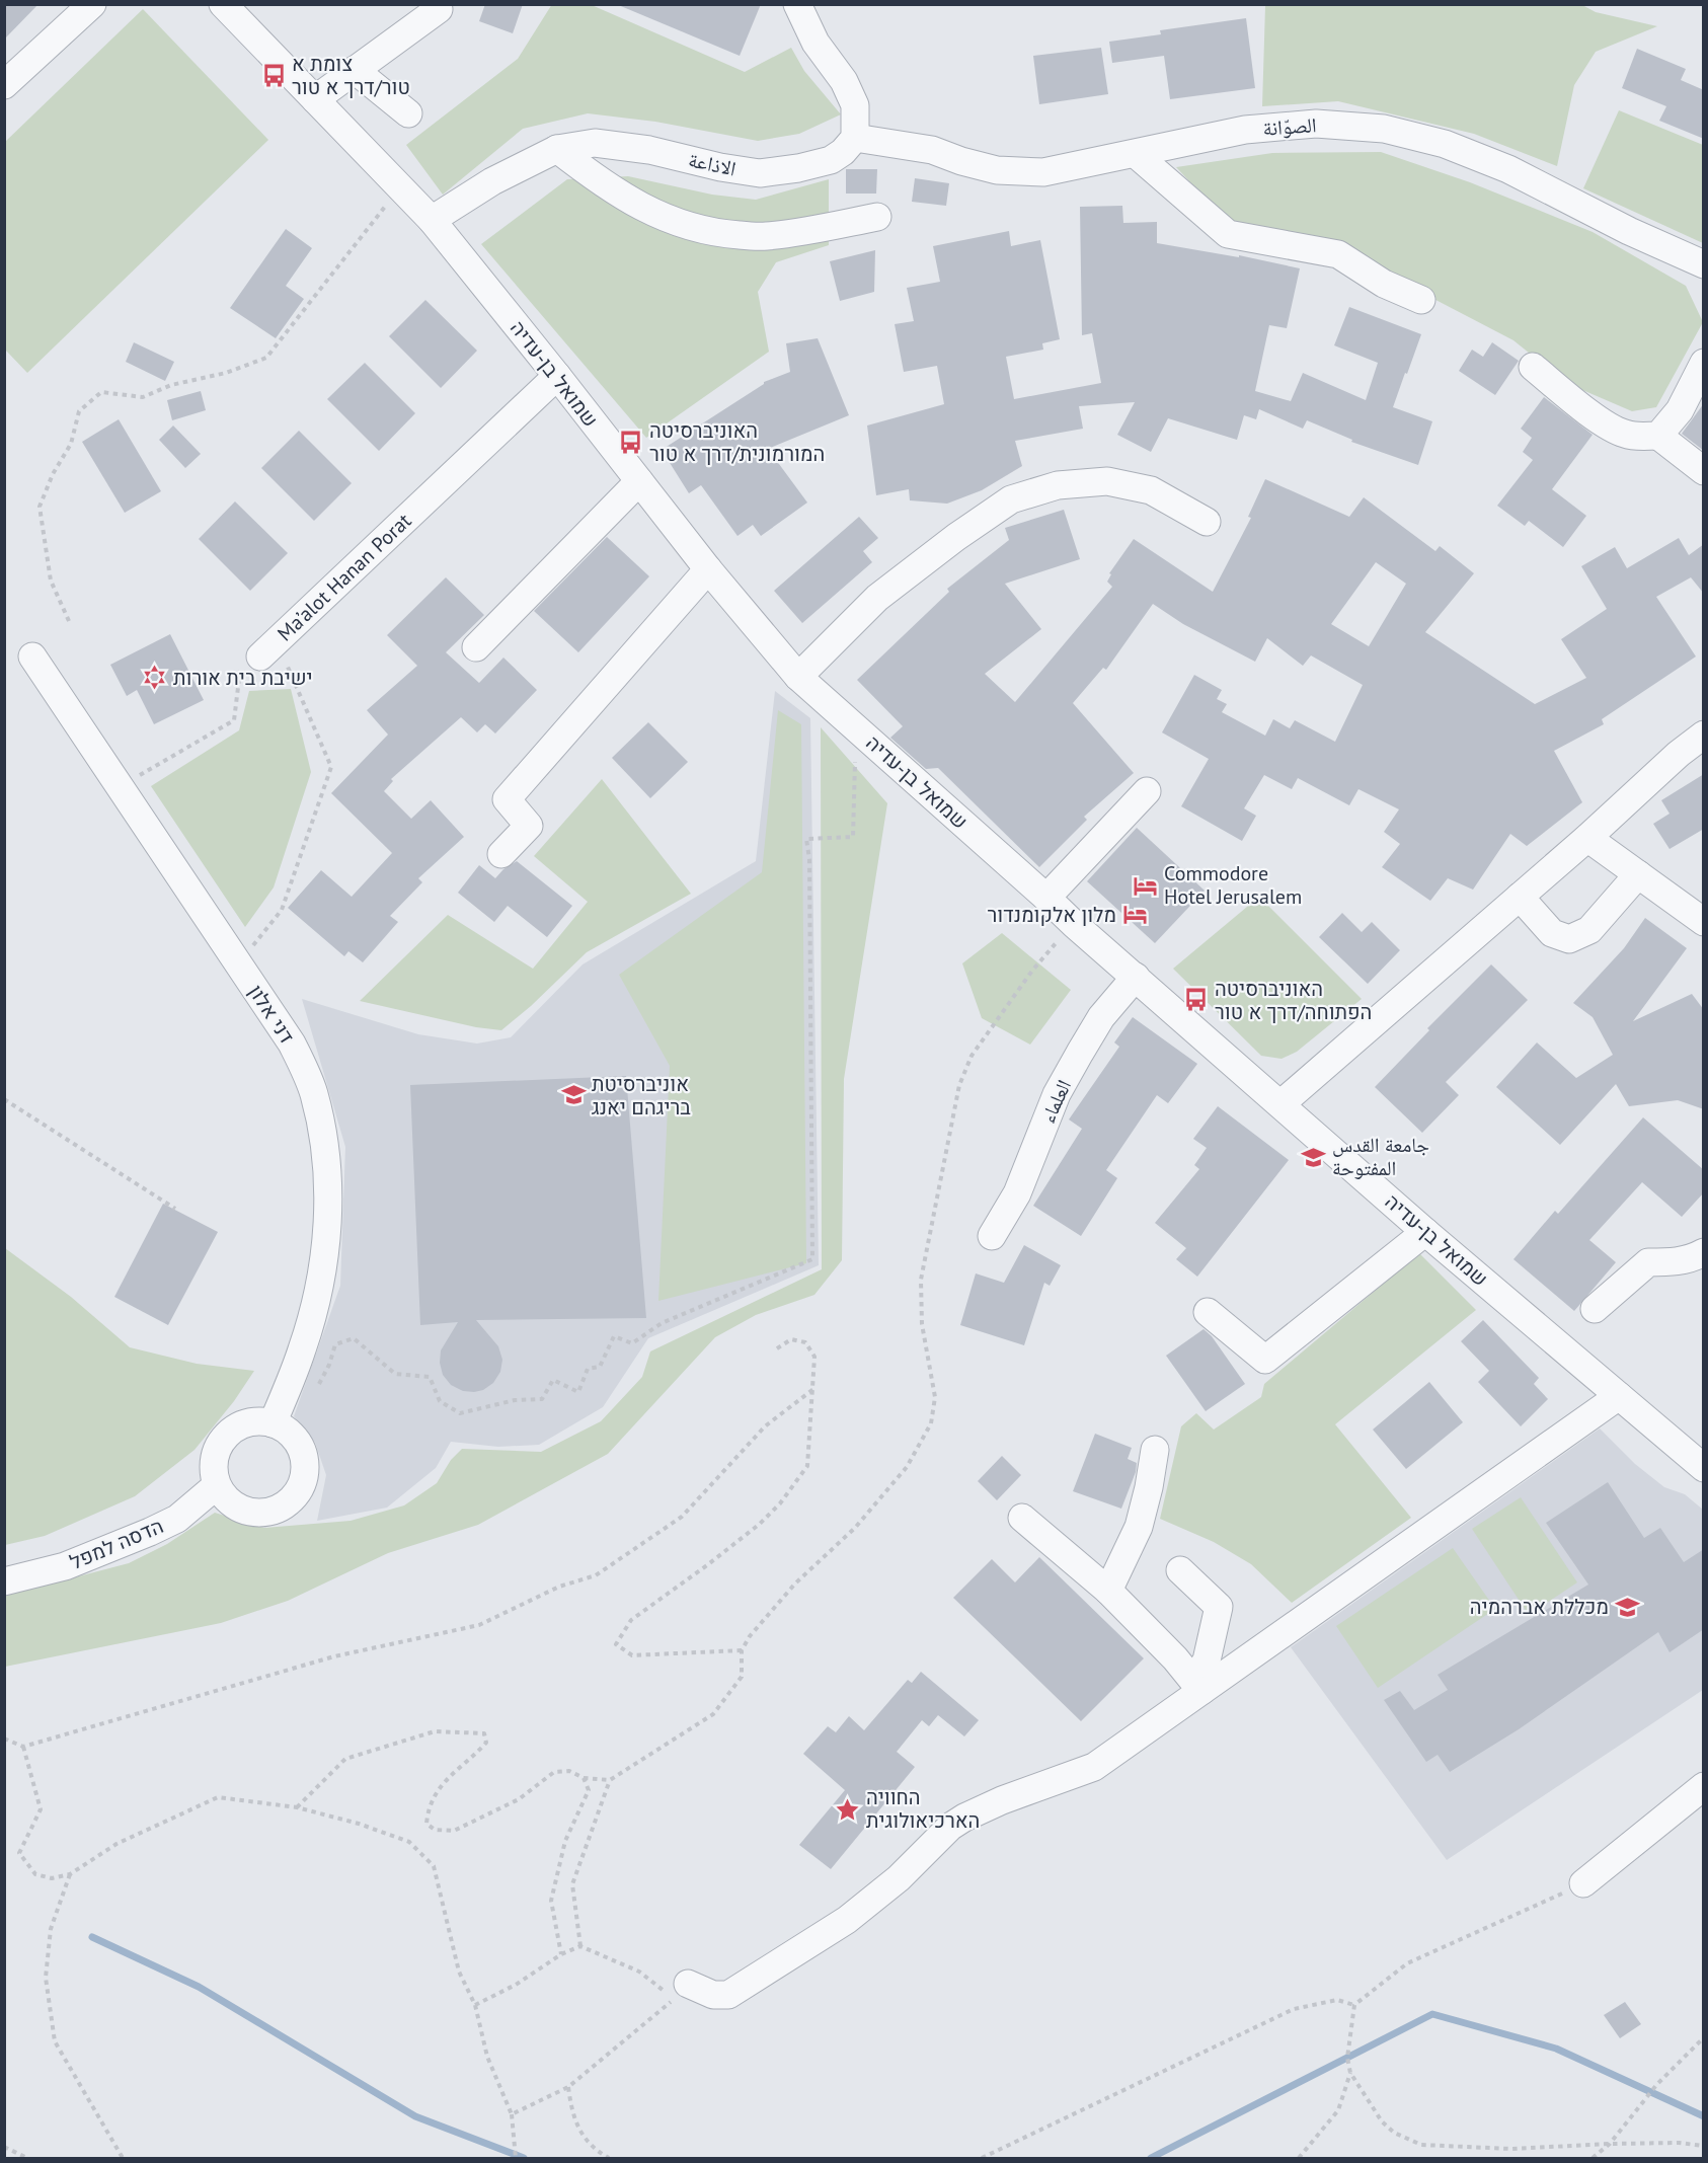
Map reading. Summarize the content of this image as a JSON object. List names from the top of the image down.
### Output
{
  "streets": {
    "street": [
      "الصوّانة",
      "الاذاعة",
      "שמואל בן-עדיה",
      "Ma’alot Hanan Porat",
      "דני אלון",
      "العلماء",
      "הדסה למפל"
    ]
  },
  "crossings": [
    ["الصوّانة", "الاذاعة"],
    ["الاذاعة", "שמואל בן-עדיה"],
    ["שמואל בן-עדיה", "Ma’alot Hanan Porat"],
    ["שמואל בן-עדיה", "العلماء"],
    ["Ma’alot Hanan Porat", "דני אלון"],
    ["דני אלון", "הדסה למפל"]
  ],
  "places": {
    "bus stop": ["צומת א טור/דרך א טור", "האוניברסיטה המורמונית/דרך א טור", "האוניברסיטה הפתוחה/דרך א טור"],
    "synagogue": ["ישיבת בית אורות"],
    "hotel": ["Commodore Hotel Jerusalem", "מלון אלקומנדור"],
    "school or university": ["אוניברסיטת בריגהם יאנג", "جامعة القدس المفتوحة", "מכללת אברהמיה"],
    "place": ["החוויה הארכיאולוגית"]
  }
}
